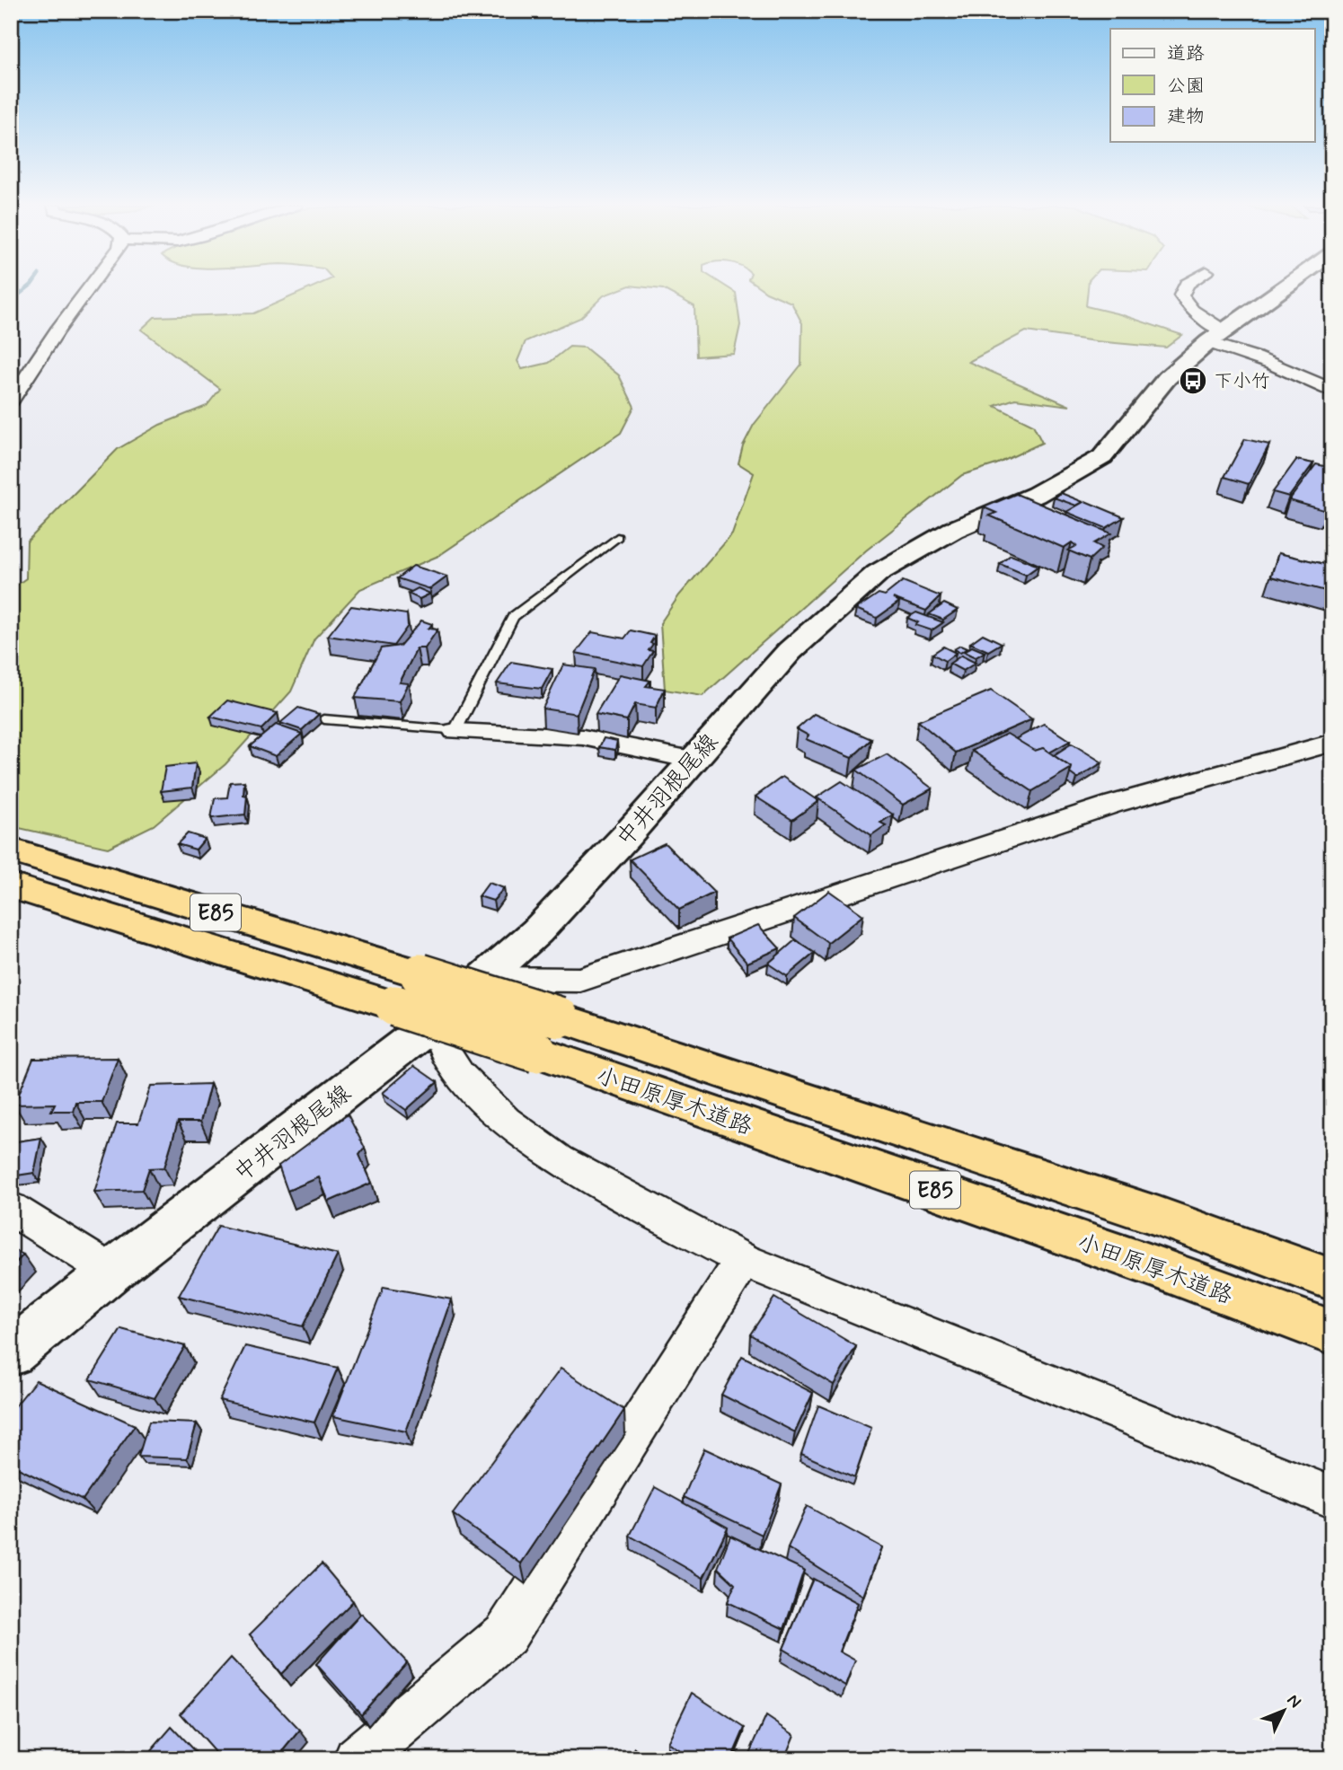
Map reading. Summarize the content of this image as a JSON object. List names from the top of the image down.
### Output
{
  "streets": {
    "highway": ["E85", "小田原厚木道路"],
    "main road": ["中井羽根尾線"]
  },
  "places": {
    "bus stop": ["下小竹"]
  },
  "legend": ["道路", "公園", "建物"],
  "north": "top right"
}
